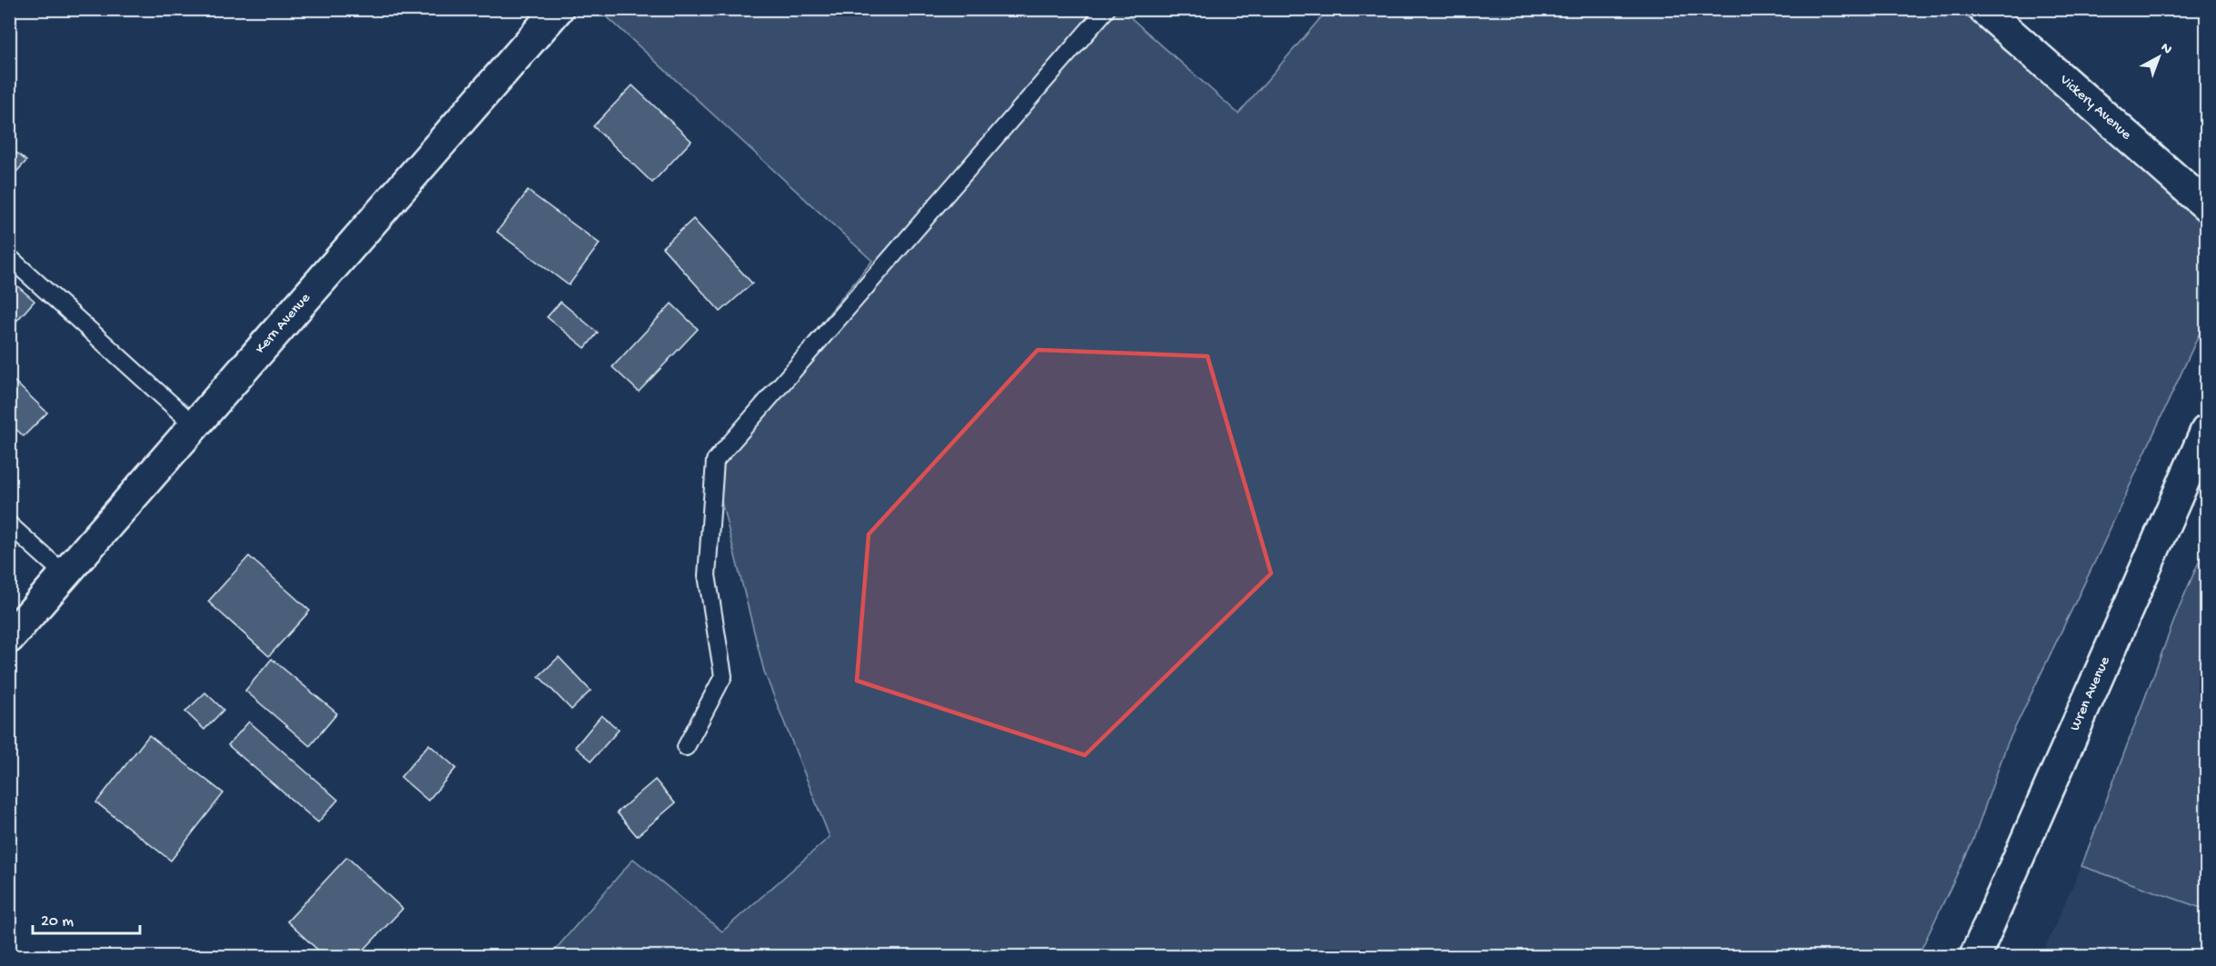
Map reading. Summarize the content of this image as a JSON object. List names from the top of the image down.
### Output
{
  "streets": {
    "street": ["Vickery Avenue", "Kern Avenue", "Wren Avenue"]
  },
  "scale_bar": "20 m",
  "north": "top right"
}
